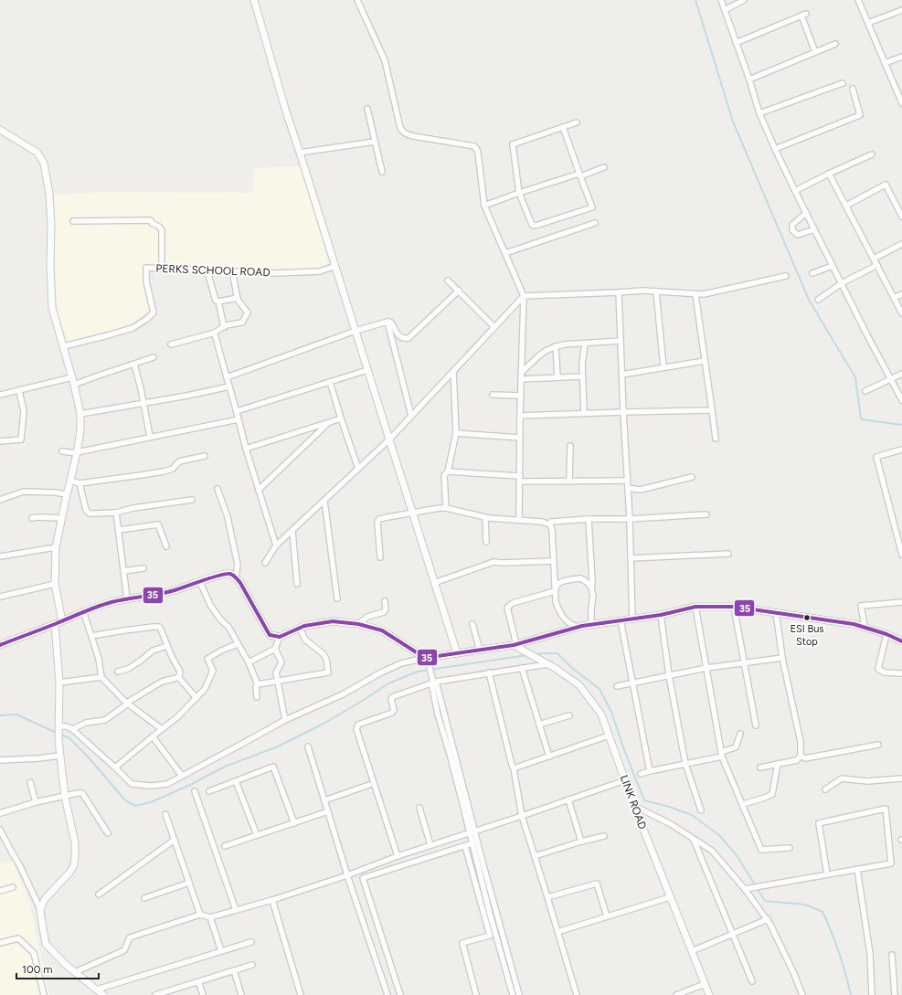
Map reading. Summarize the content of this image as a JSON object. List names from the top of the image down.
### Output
{
  "streets": {
    "street": ["PERKS SCHOOL ROAD", "LINK ROAD"]
  },
  "places": ["ESI Bus Stop"],
  "lines": ["transit line 35"],
  "scale_bar": "100 m"
}
